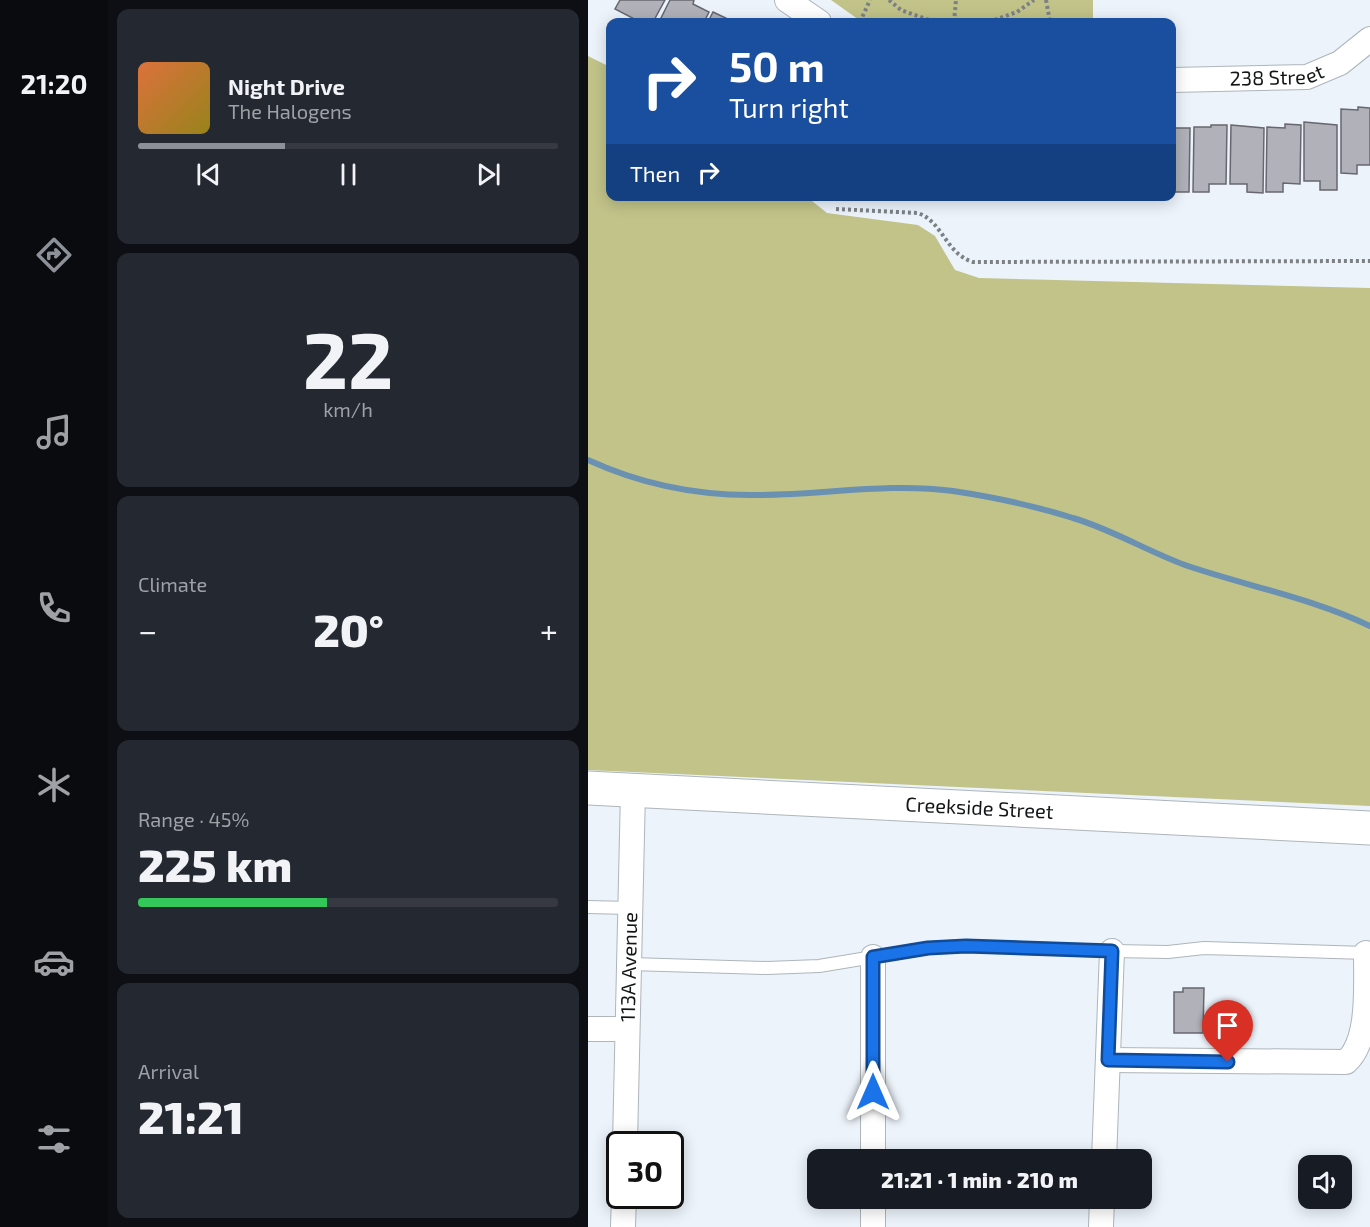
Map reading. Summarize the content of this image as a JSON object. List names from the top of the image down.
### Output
{
  "streets": {
    "street": ["238 Street", "Creekside Street", "113A Avenue"]
  },
  "crossings": [
    ["Creekside Street", "113A Avenue"]
  ],
  "page": {
    "tabs": "21:20",
    "turn": ["50 m", "Turn right"],
    "song": ["Night Drive", "The Halogens"],
    "then": "Then",
    "tile": [
      ["22", "km/h"],
      "Climate",
      ["Range · 45%", "225 km"],
      ["Arrival", "21:21"]
    ],
    "heat": ["−", "20°", "+"],
    "limit": "30",
    "trip": "21:21 · 1 min · 210 m"
  }
}
